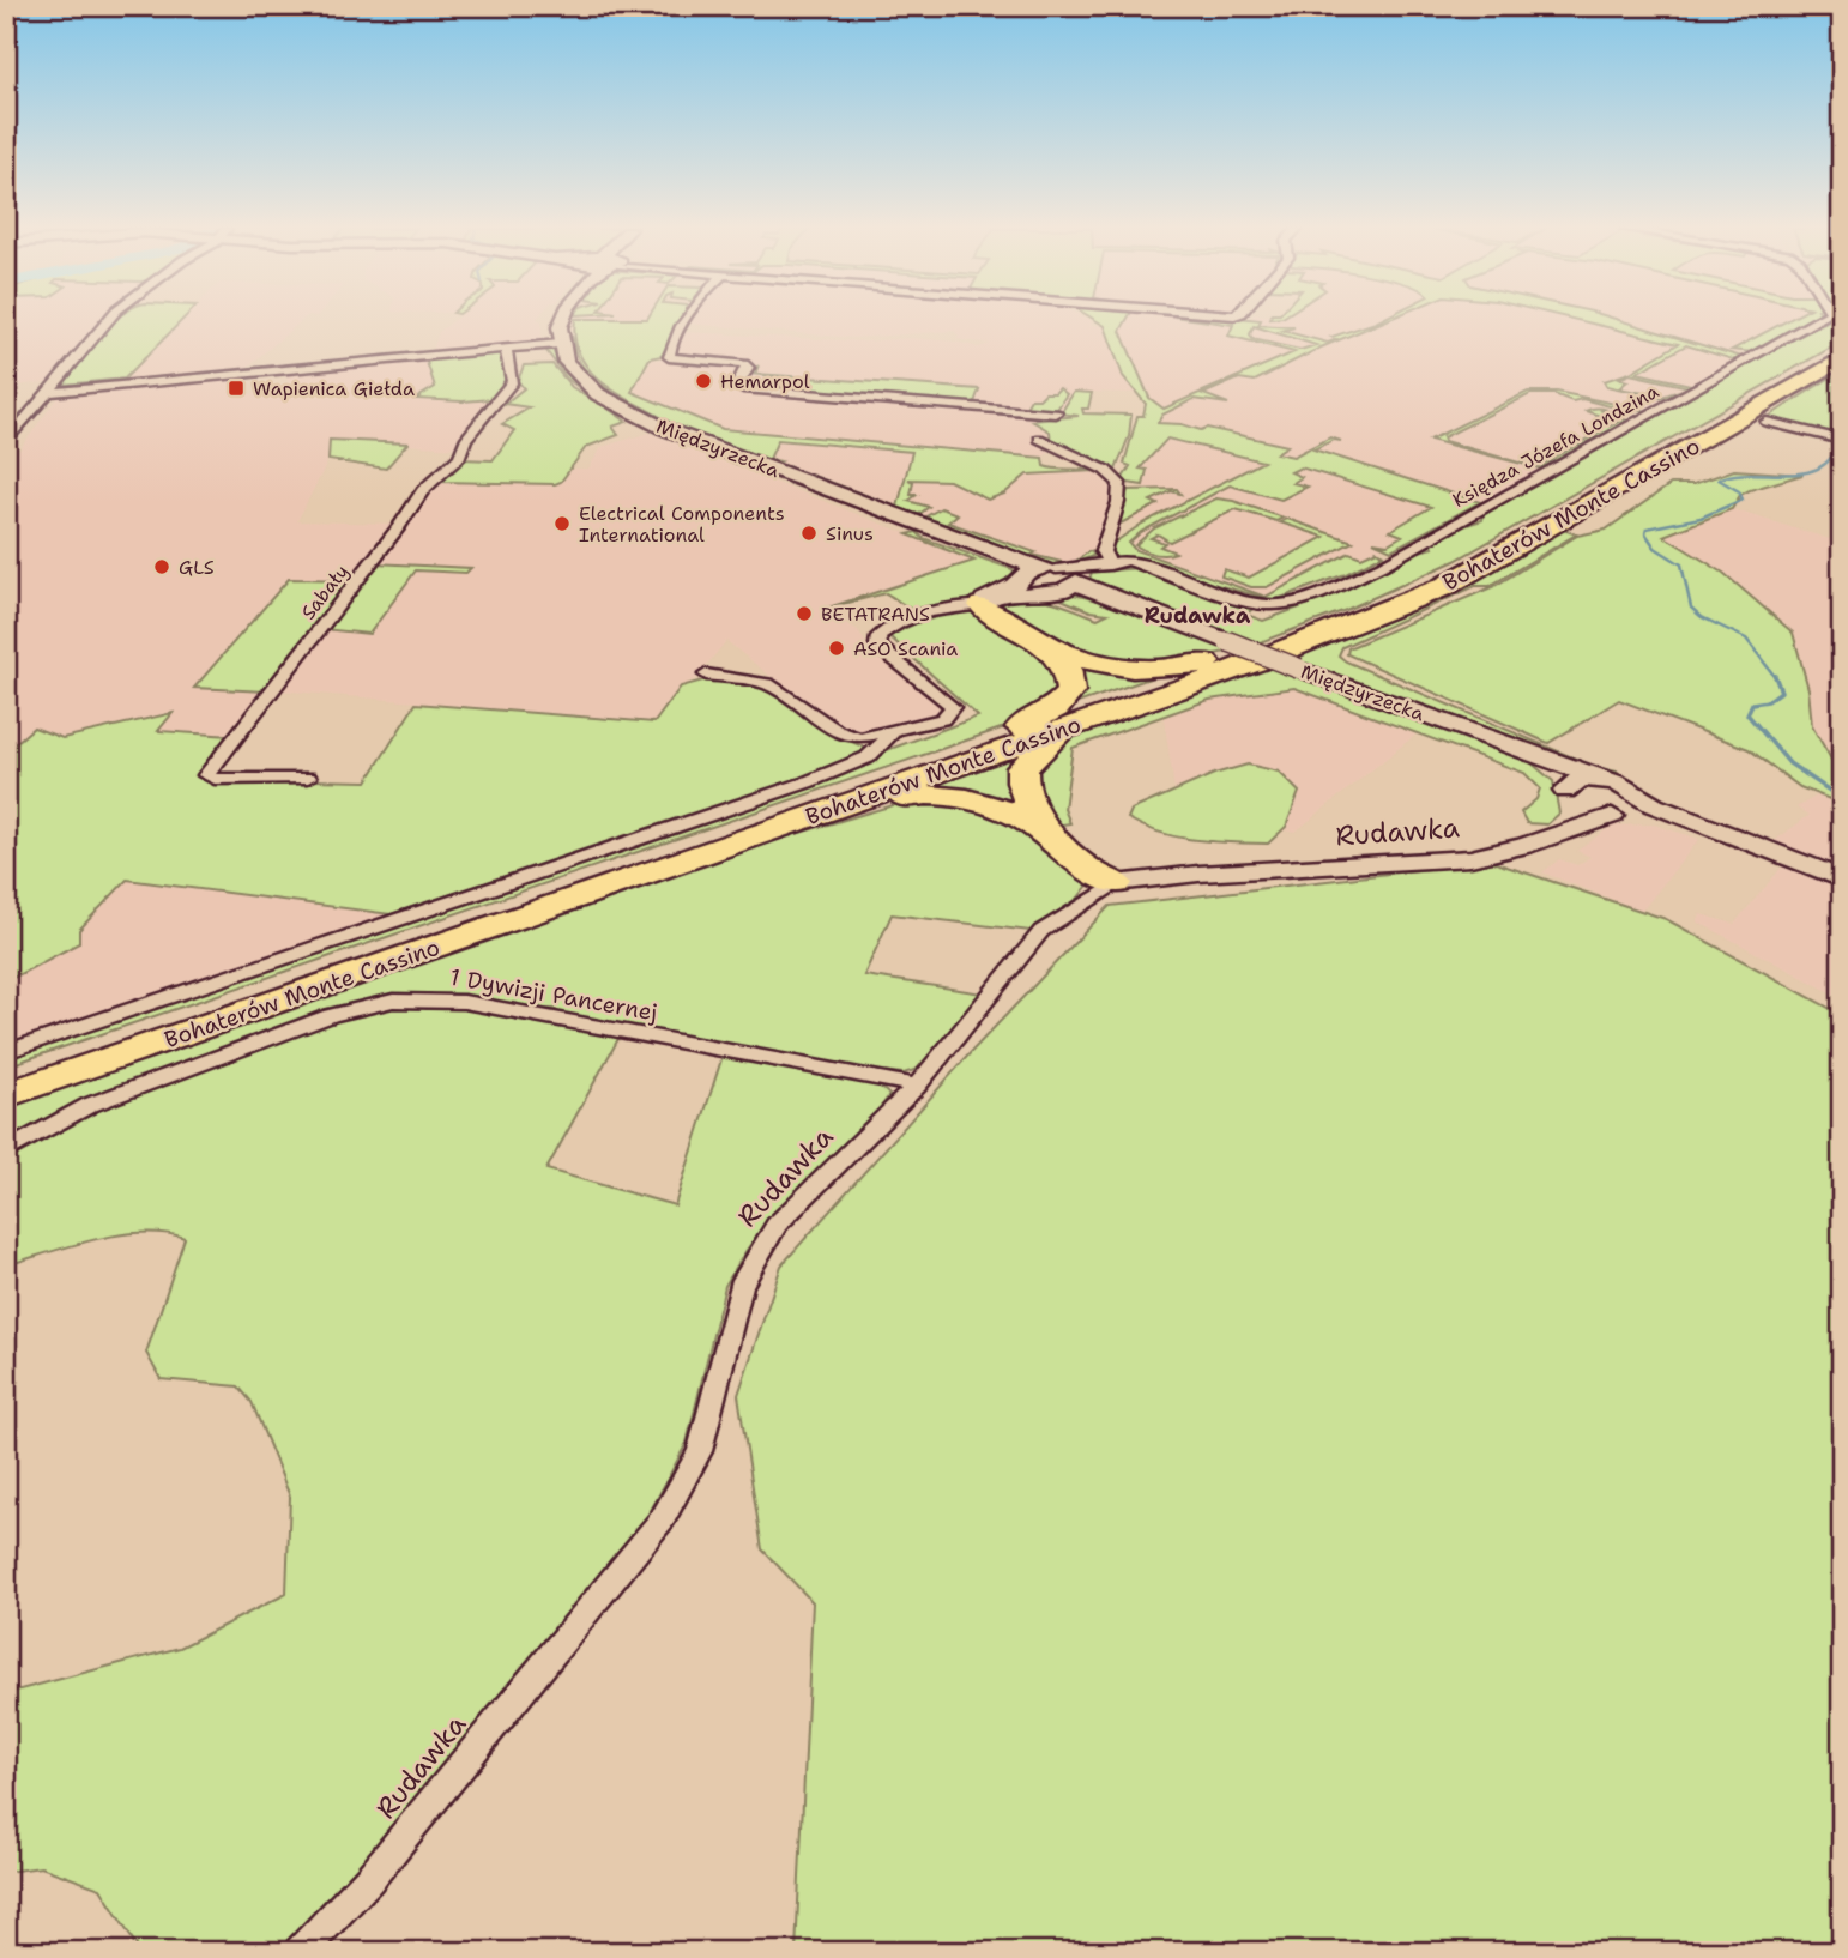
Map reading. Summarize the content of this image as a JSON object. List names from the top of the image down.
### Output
{
  "streets": {
    "highway": ["Bohaterów Monte Cassino"],
    "main road": ["Międzyrzecka", "Rudawka"],
    "street": ["Księdza Józefa Londzina", "Sabały", "1 Dywizji Pancernej"]
  },
  "crossings": [
    ["Księdza Józefa Londzina", "Międzyrzecka"],
    ["Międzyrzecka", "Rudawka"],
    ["Rudawka", "1 Dywizji Pancernej"]
  ],
  "districts": ["Rudawka"],
  "places": {
    "other": [
      "Hemarpol",
      "Electrical Components International",
      "Sinus",
      "GLS",
      "BETATRANS",
      "ASO Scania"
    ],
    "transit": ["Wapienica Giełda"]
  }
}
